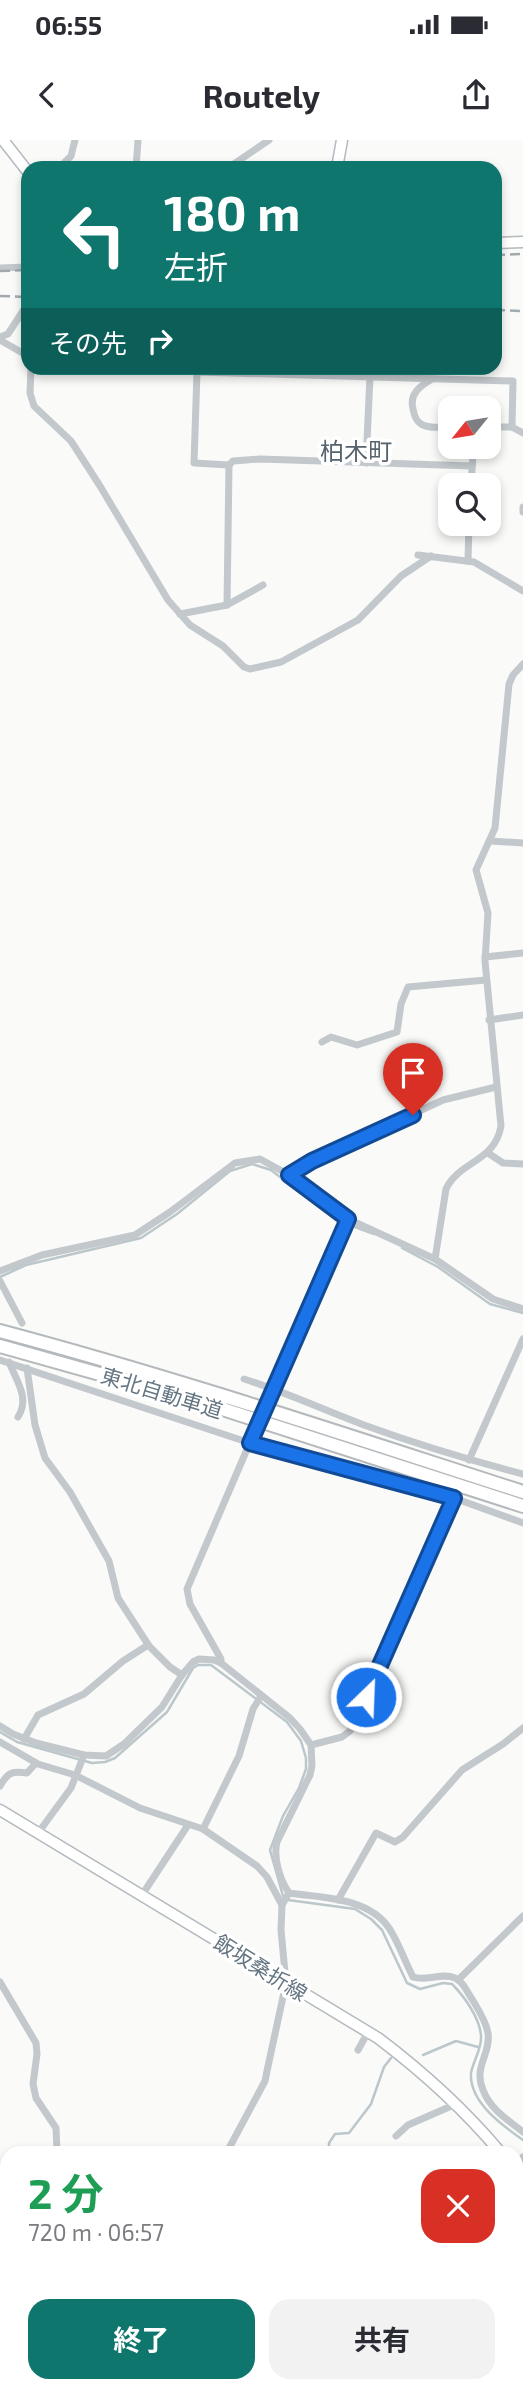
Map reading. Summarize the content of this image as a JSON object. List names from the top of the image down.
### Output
{
  "streets": {
    "highway": ["東北自動車道"],
    "main road": ["飯坂桑折線"]
  },
  "districts": ["柏木町"],
  "north": "bottom left",
  "page": {
    "status": "06:55",
    "header": "Routely",
    "turn": ["180 m", "左折"],
    "then": "その先",
    "heading": ["2 分", "720 m · 06:57"],
    "buttons": ["終了", "共有"]
  }
}
